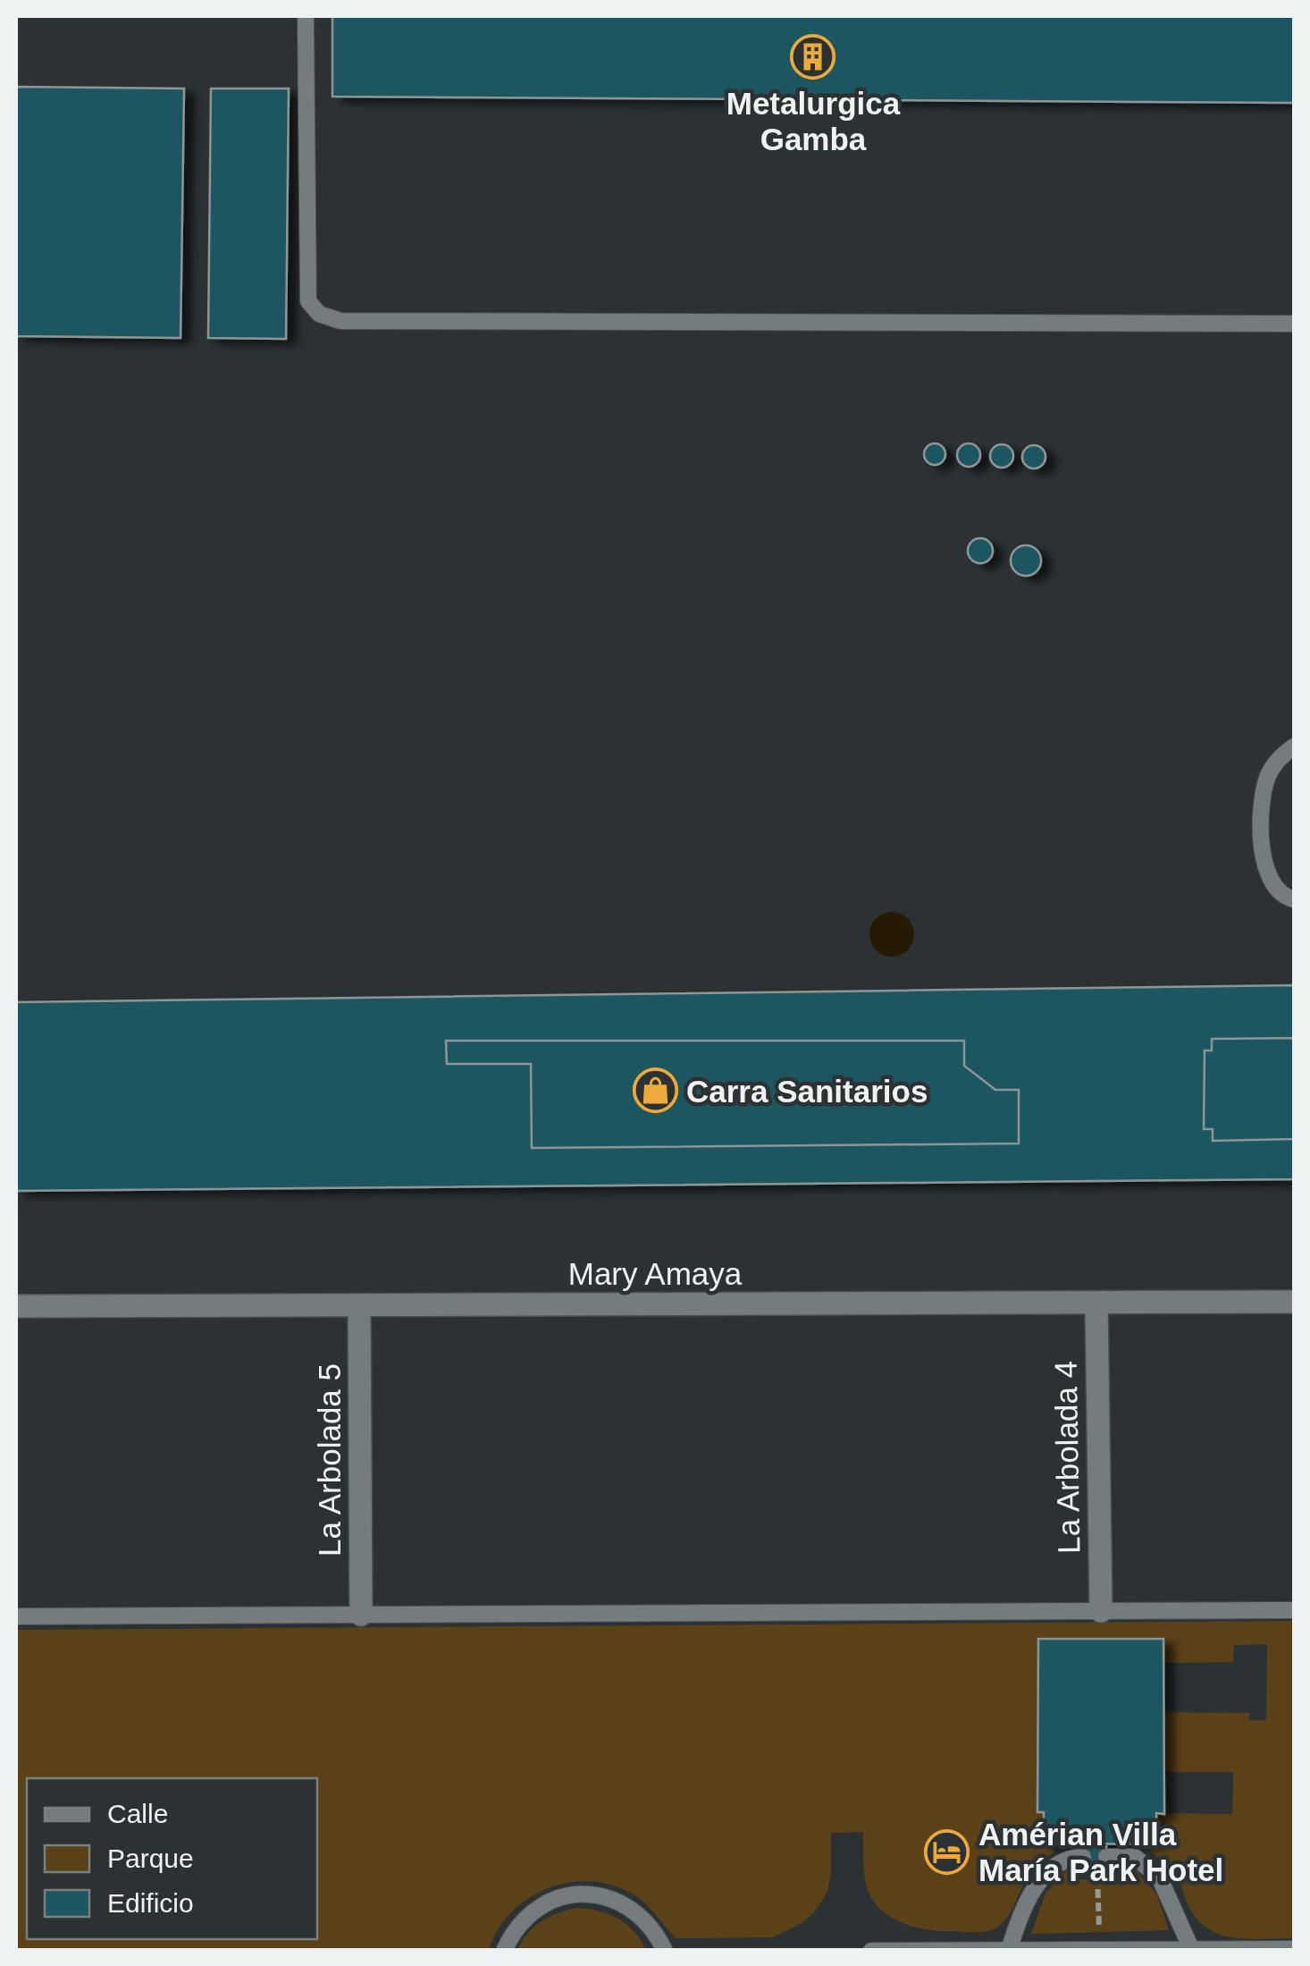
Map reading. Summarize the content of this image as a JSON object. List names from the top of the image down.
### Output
{
  "streets": {
    "street": ["Mary Amaya", "La Arbolada 4", "La Arbolada 5"]
  },
  "crossings": [
    ["Mary Amaya", "La Arbolada 4"],
    ["Mary Amaya", "La Arbolada 5"]
  ],
  "places": {
    "building": ["Metalurgica Gamba"],
    "shop": ["Carra Sanitarios"],
    "hotel": ["Amérian Villa María Park Hotel"]
  },
  "legend": ["Calle", "Parque", "Edificio"]
}
